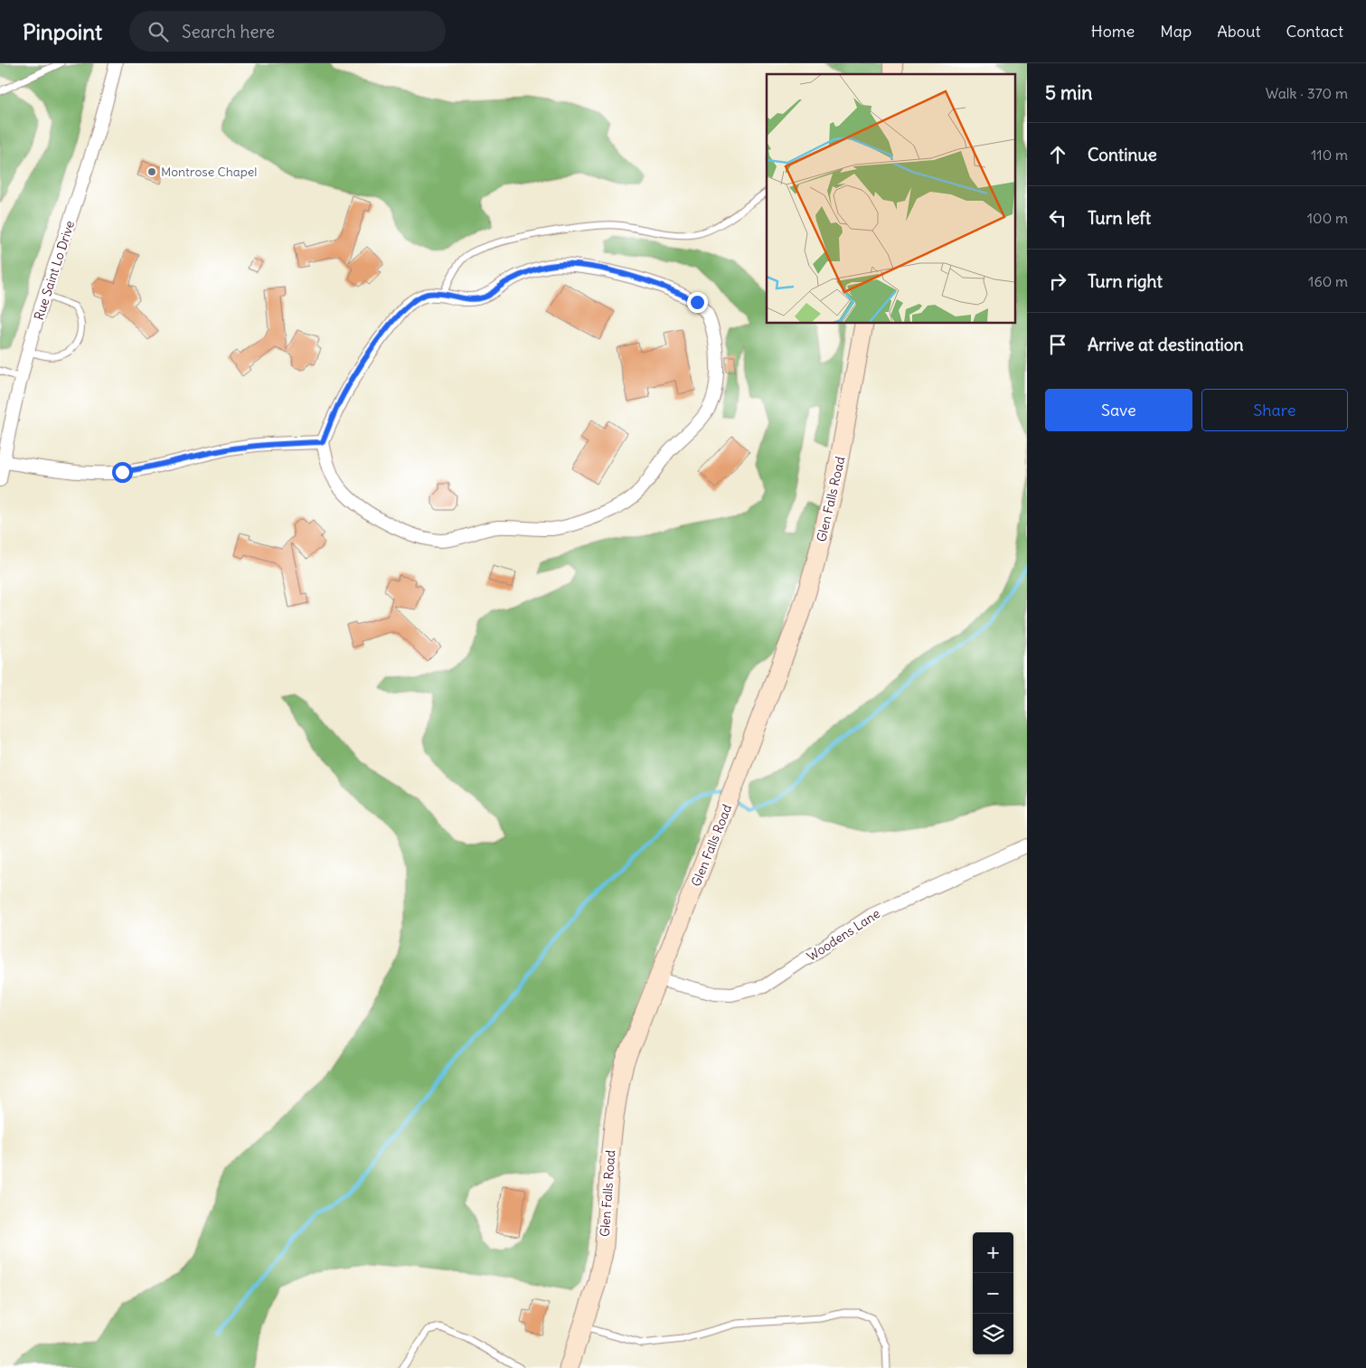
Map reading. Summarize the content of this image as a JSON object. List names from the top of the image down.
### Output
{
  "streets": {
    "street": ["Rue Saint Lo Drive", "Glen Falls Road", "Woodens Lane"]
  },
  "crossings": [
    ["Glen Falls Road", "Woodens Lane"]
  ],
  "places": ["Montrose Chapel"],
  "page": {
    "header": "Pinpoint",
    "search": "Search here",
    "nav": [
      "Home",
      "Map",
      "About",
      "Contact"
    ],
    "heading": ["5 min", "Walk · 370 m"],
    "list": [
      ["Continue", "110 m"],
      ["Turn left", "100 m"],
      ["Turn right", "160 m"],
      "Arrive at destination"
    ],
    "buttons": ["Save", "Share"],
    "map_buttons": ["+", "−"]
  }
}
